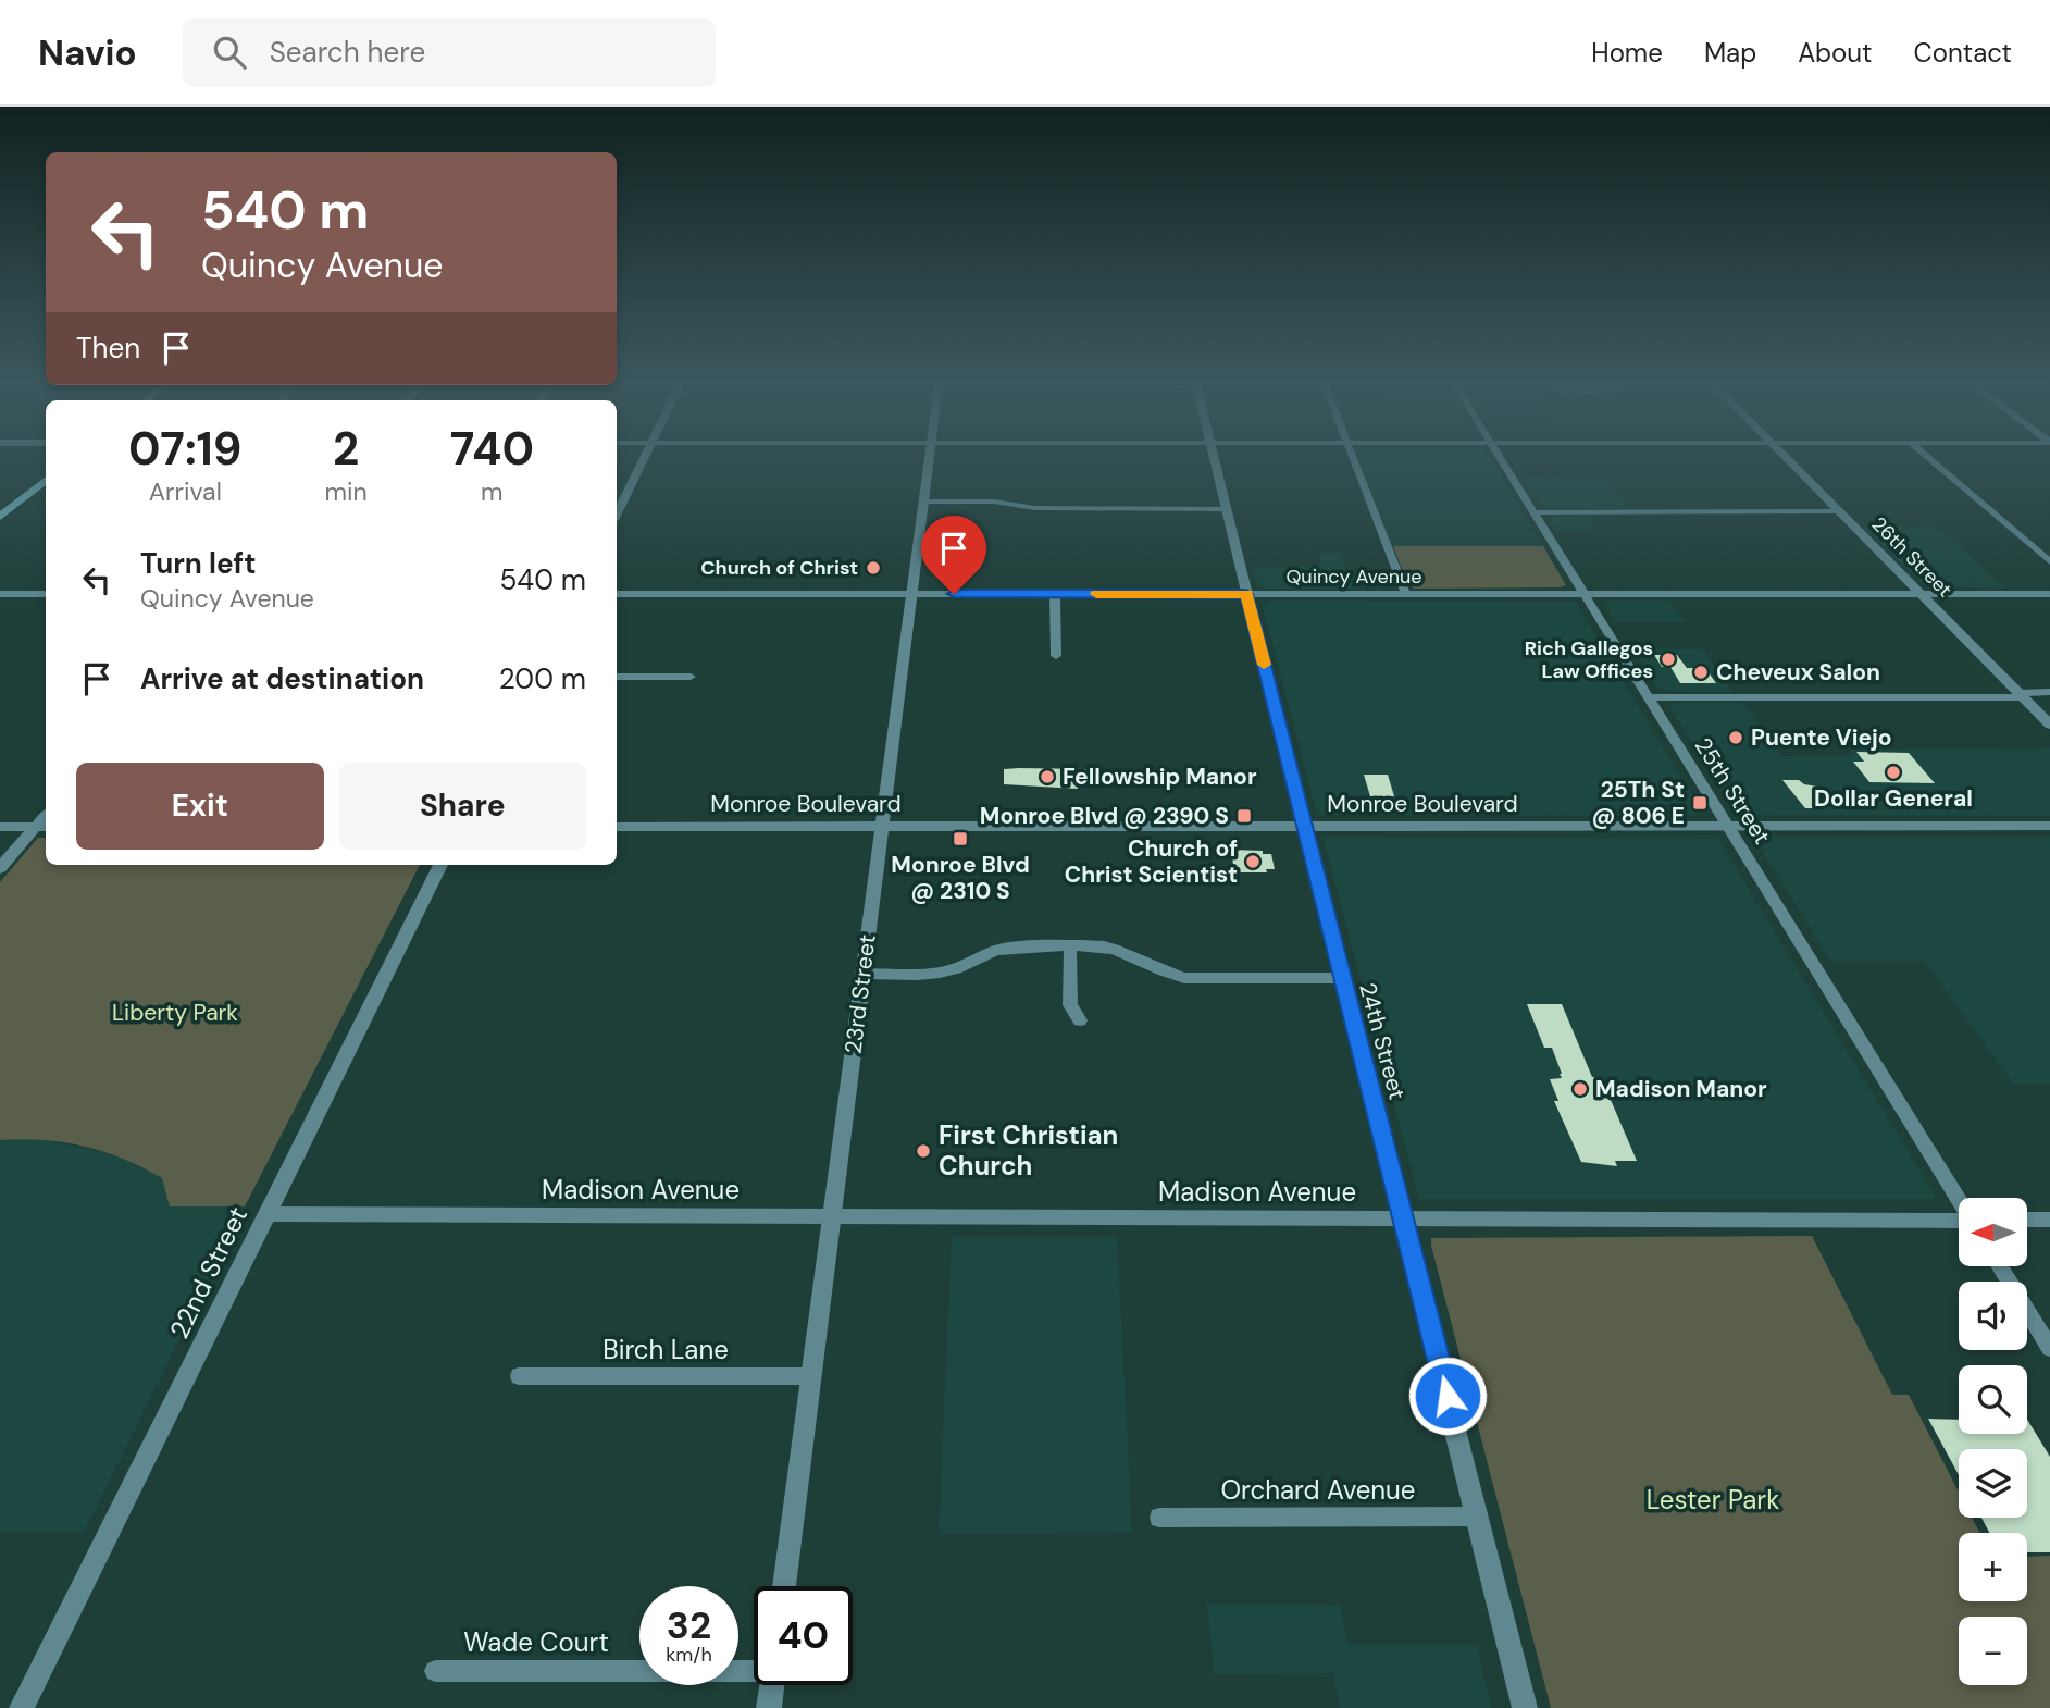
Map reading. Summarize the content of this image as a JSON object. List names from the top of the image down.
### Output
{
  "streets": {
    "street": [
      "26th Street",
      "Quincy Avenue",
      "25th Street",
      "Monroe Boulevard",
      "23rd Street",
      "24th Street",
      "Madison Avenue",
      "22nd Street",
      "Birch Lane",
      "Orchard Avenue",
      "Wade Court"
    ]
  },
  "crossings": [
    ["26th Street", "Quincy Avenue"],
    ["Quincy Avenue", "25th Street"],
    ["Quincy Avenue", "23rd Street"],
    ["Quincy Avenue", "24th Street"],
    ["25th Street", "Monroe Boulevard"],
    ["Monroe Boulevard", "23rd Street"],
    ["Monroe Boulevard", "24th Street"],
    ["23rd Street", "Madison Avenue"],
    ["23rd Street", "Birch Lane"],
    ["24th Street", "Madison Avenue"],
    ["24th Street", "Orchard Avenue"],
    ["Madison Avenue", "22nd Street"]
  ],
  "parks": ["Liberty Park", "Lester Park"],
  "places": {
    "other": [
      "Church of Christ",
      "Rich Gallegos Law Offices",
      "Cheveux Salon",
      "Puente Viejo",
      "Dollar General",
      "Fellowship Manor",
      "Church of Christ Scientist",
      "Madison Manor",
      "First Christian Church"
    ],
    "transit": ["25Th St @ 806 E", "Monroe Blvd @ 2390 S", "Monroe Blvd @ 2310 S"]
  },
  "north": "left",
  "page": {
    "header": "Navio",
    "search": "Search here",
    "nav": [
      "Home",
      "Map",
      "About",
      "Contact"
    ],
    "turn": ["540 m", "Quincy Avenue"],
    "then": "Then",
    "eta": [
      "07:19",
      "Arrival",
      "2",
      "min",
      "740",
      "m"
    ],
    "list": [
      {
        "name": "Turn left",
        "note": "Quincy Avenue",
        "value": "540 m"
      },
      {
        "name": "Arrive at destination",
        "value": "200 m"
      }
    ],
    "buttons": ["Exit", "Share"],
    "map_buttons": ["+", "−"],
    "speed": "32 km/h",
    "limit": "40"
  }
}
